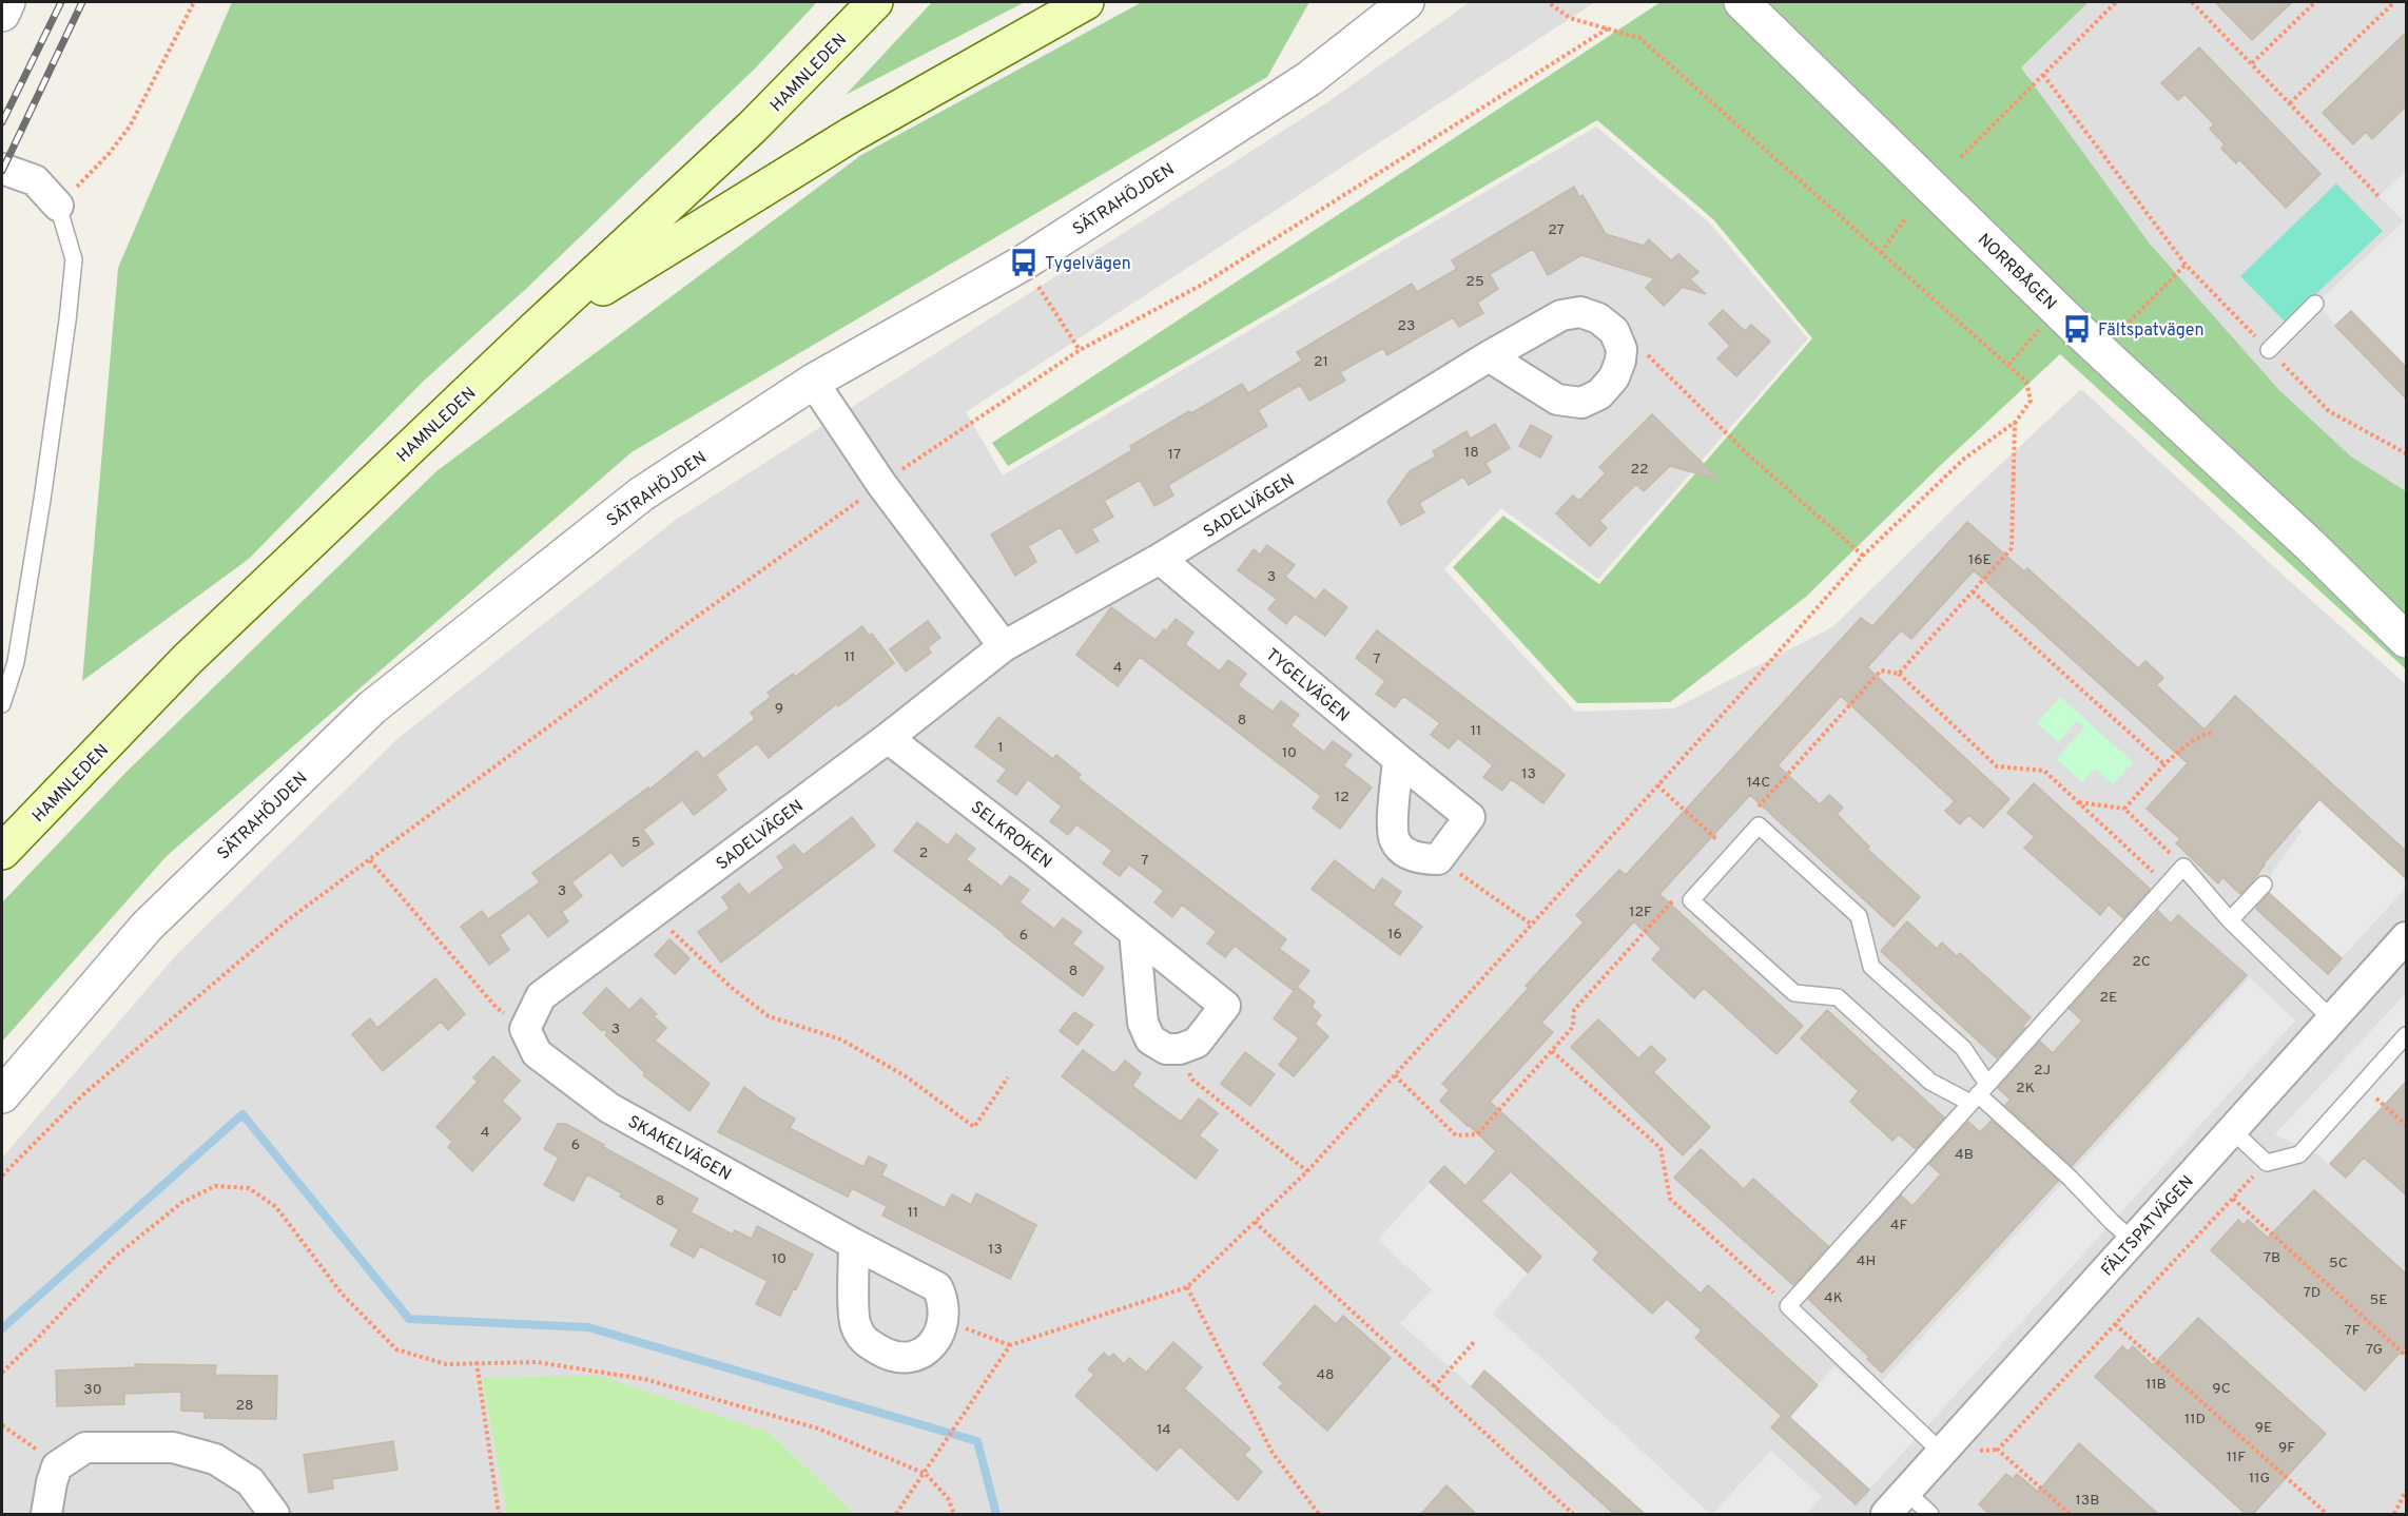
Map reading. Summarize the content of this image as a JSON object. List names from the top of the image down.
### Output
{
  "streets": {
    "main road": ["HAMNLEDEN"],
    "street": [
      "SÄTRAHÖJDEN",
      "NORRBÅGEN",
      "SADELVÄGEN",
      "TYGELVÄGEN",
      "SELKROKEN",
      "SKAKELVÄGEN",
      "FÄLTSPATVÄGEN"
    ]
  },
  "crossings": [
    ["SADELVÄGEN", "TYGELVÄGEN"],
    ["SADELVÄGEN", "SELKROKEN"],
    ["SADELVÄGEN", "SKAKELVÄGEN"]
  ],
  "places": {
    "bus stop": ["Tygelvägen", "Fältspatvägen"]
  },
  "house_numbers": [
    "27",
    "25",
    "23",
    "21",
    "18",
    "17",
    "22",
    "16E",
    "3",
    "11",
    "7",
    "4",
    "9",
    "8",
    "11",
    "1",
    "10",
    "13",
    "14C",
    "12",
    "5",
    "2",
    "7",
    "4",
    "3",
    "12F",
    "16",
    "6",
    "2C",
    "8",
    "2E",
    "3",
    "2J",
    "2K",
    "4",
    "6",
    "4B",
    "8",
    "11",
    "4F",
    "13",
    "7B",
    "10",
    "4H",
    "5C",
    "7D",
    "4K",
    "5E",
    "7F",
    "7G",
    "48",
    "11B",
    "9C",
    "30",
    "28",
    "11D",
    "9E",
    "14",
    "9F",
    "11F",
    "11G",
    "13B"
  ]
}
